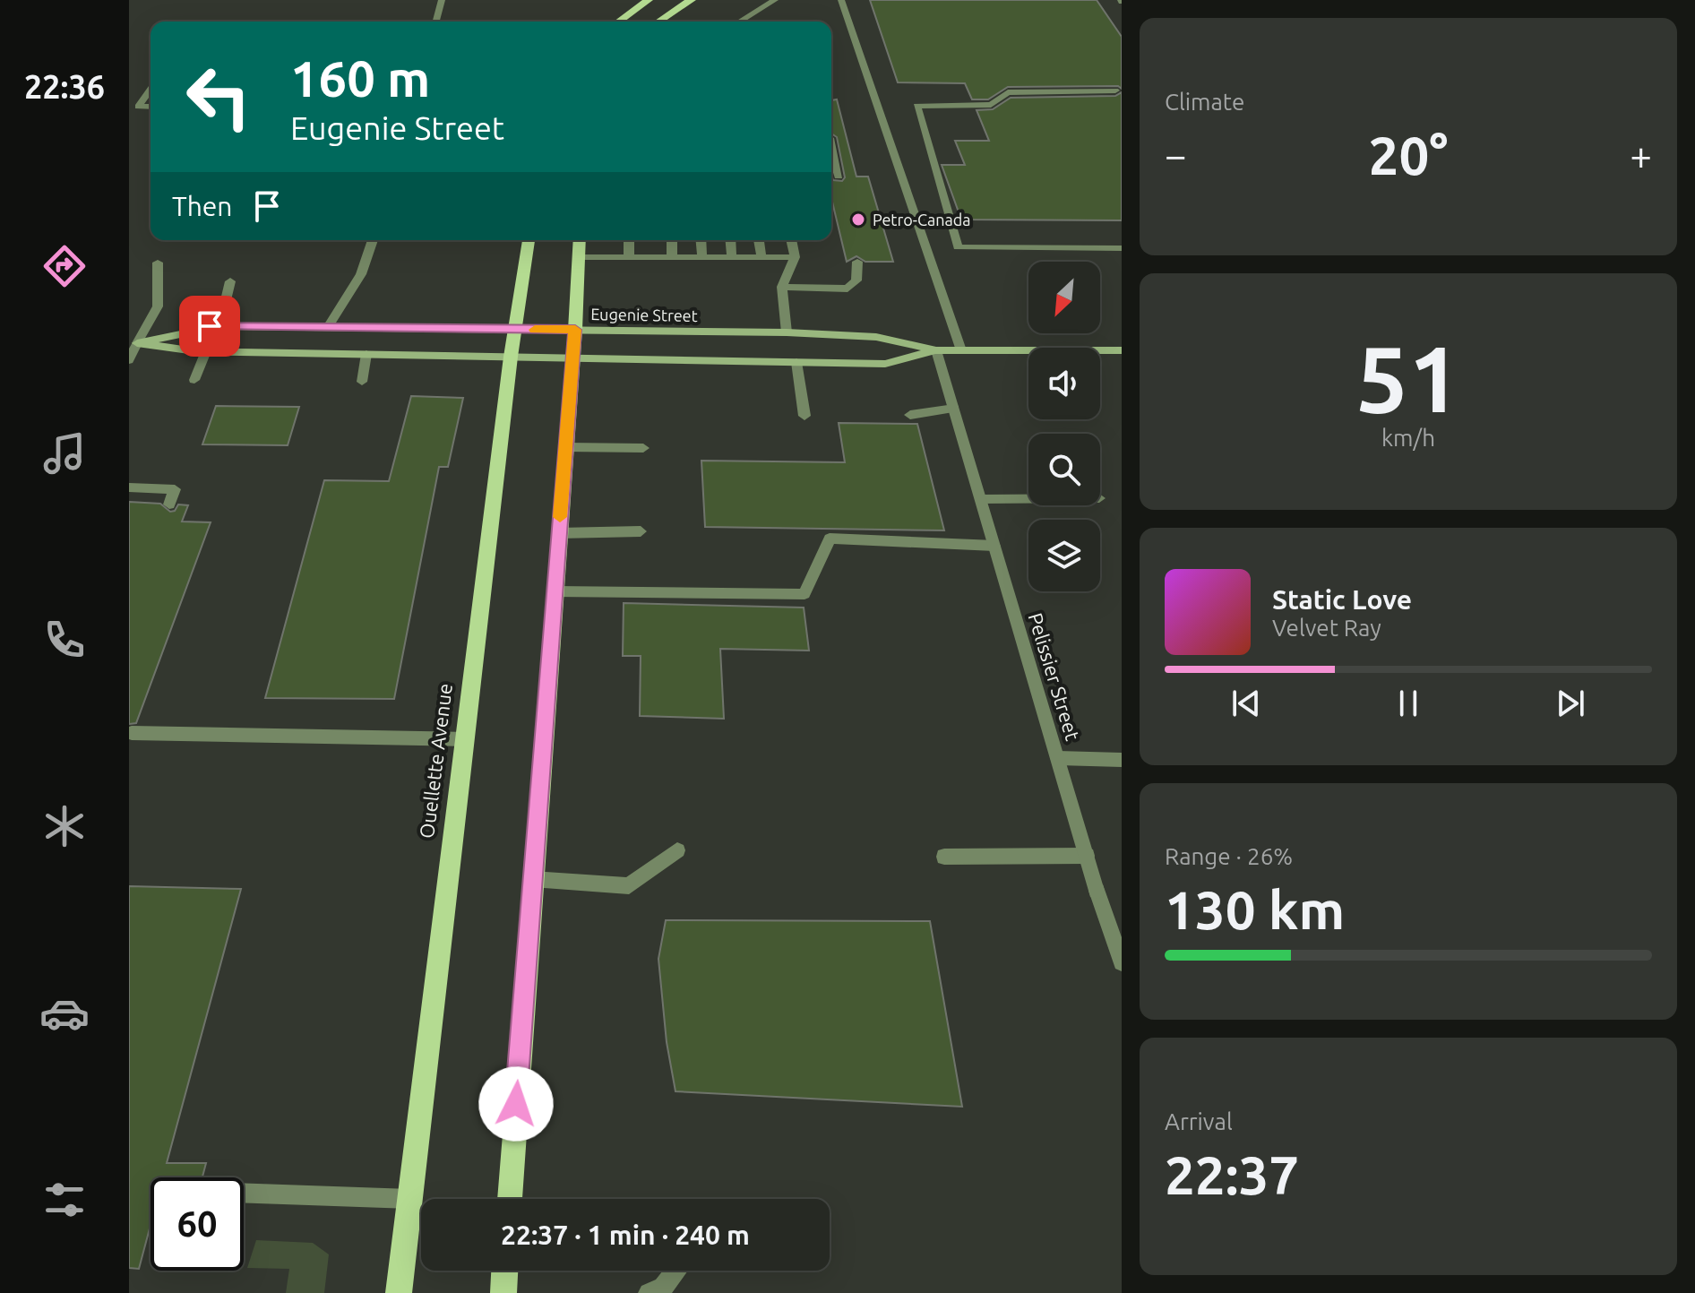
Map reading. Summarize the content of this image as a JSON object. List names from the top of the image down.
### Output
{
  "streets": {
    "main road": ["Ouellette Avenue"],
    "street": ["Eugenie Street", "Pelissier Street"]
  },
  "crossings": [
    ["Eugenie Street", "Pelissier Street"],
    ["Eugenie Street", "Ouellette Avenue"]
  ],
  "places": ["Petro-Canada"],
  "north": "bottom left",
  "page": {
    "tabs": "22:36",
    "tile": [
      "Climate",
      ["51", "km/h"],
      ["Range · 26%", "130 km"],
      ["Arrival", "22:37"]
    ],
    "turn": ["160 m", "Eugenie Street"],
    "heat": ["−", "20°", "+"],
    "then": "Then",
    "song": ["Static Love", "Velvet Ray"],
    "limit": "60",
    "trip": "22:37 · 1 min · 240 m"
  }
}
